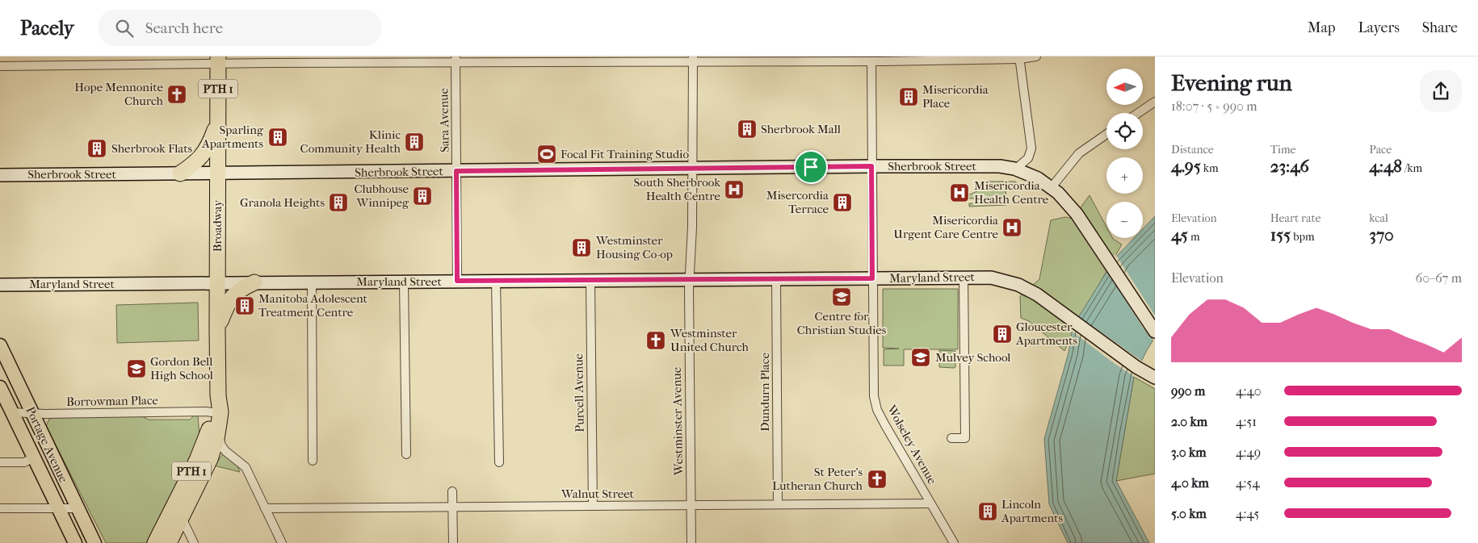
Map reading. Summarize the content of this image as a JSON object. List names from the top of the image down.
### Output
{
  "streets": {
    "highway": ["PTH 1", "Broadway"],
    "main road": ["Sherbrook Street", "Maryland Street", "Portage Avenue"],
    "street": [
      "Sara Avenue",
      "Dundurn Place",
      "Purcell Avenue",
      "Borrowman Place",
      "Westminster Avenue",
      "Wolseley Avenue",
      "Walnut Street"
    ]
  },
  "crossings": [
    ["Sara Avenue", "Sherbrook Street"],
    ["Sara Avenue", "Maryland Street"],
    ["Sherbrook Street", "Broadway"],
    ["Sherbrook Street", "Westminster Avenue"],
    ["Sherbrook Street", "Wolseley Avenue"],
    ["Broadway", "Maryland Street"],
    ["Broadway", "Borrowman Place"],
    ["Maryland Street", "Dundurn Place"],
    ["Maryland Street", "Purcell Avenue"],
    ["Maryland Street", "Westminster Avenue"],
    ["Maryland Street", "Wolseley Avenue"],
    ["Dundurn Place", "Walnut Street"],
    ["Purcell Avenue", "Walnut Street"],
    ["Borrowman Place", "Portage Avenue"],
    ["Westminster Avenue", "Walnut Street"],
    ["Wolseley Avenue", "Walnut Street"]
  ],
  "places": {
    "church": ["Hope Mennonite Church", "Westminster United Church", "St Peter's Lutheran Church"],
    "building": [
      "Misericordia Place",
      "Sherbrook Mall",
      "Sparling Apartments",
      "Klinic Community Health",
      "Sherbrook Flats",
      "Clubhouse Winnipeg",
      "Granola Heights",
      "Misercordia Terrace",
      "Westminster Housing Co-op",
      "Manitoba Adolescent Treatment Centre",
      "Gloucester Apartments",
      "Lincoln Apartments"
    ],
    "sports": ["Focal Fit Training Studio"],
    "hospital": ["South Sherbrook Health Centre", "Misericordia Health Centre", "Misericordia Urgent Care Centre"],
    "school or university": ["Centre for Christian Studies", "Mulvey School", "Gordon Bell High School"]
  },
  "north": "left",
  "page": {
    "header": "Pacely",
    "search": "Search here",
    "nav": ["Map", "Layers", "Share"],
    "heading": ["Evening run", "18:07 · 5 × 990 m"],
    "map_buttons": ["+", "−"],
    "stats": [
      ["Distance", "4.95 km"],
      ["Time", "23:46"],
      ["Pace", "4:48 /km"],
      ["Elevation", "45 m"],
      ["Heart rate", "155 bpm"],
      ["kcal", "370"]
    ],
    "chart": ["Elevation", "60–67 m"],
    "list": [
      {
        "name": "990 m",
        "note": "4:40"
      },
      {
        "name": "2.0 km",
        "note": "4:51"
      },
      {
        "name": "3.0 km",
        "note": "4:49"
      },
      {
        "name": "4.0 km",
        "note": "4:54"
      },
      {
        "name": "5.0 km",
        "note": "4:45"
      }
    ]
  }
}
